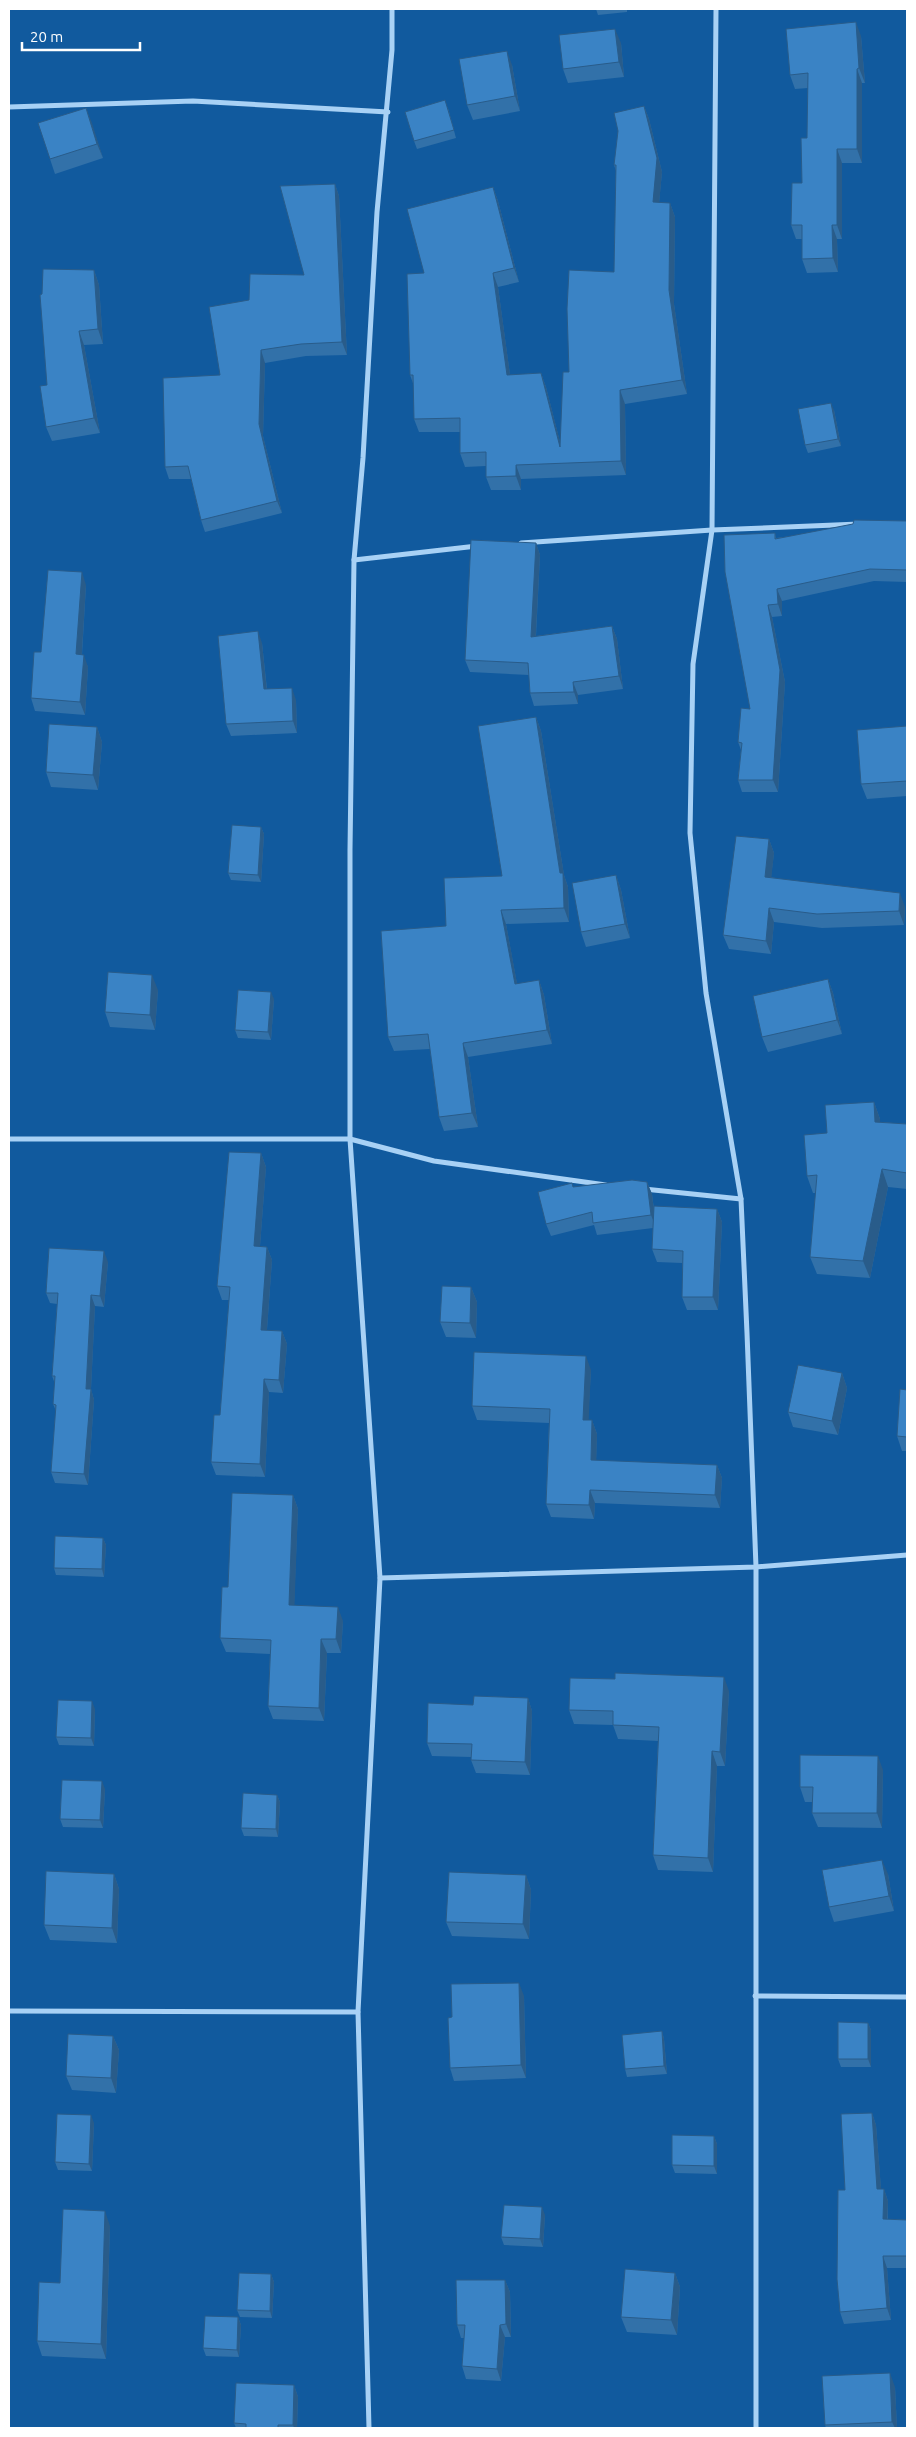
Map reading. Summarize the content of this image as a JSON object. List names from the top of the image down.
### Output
{
  "scale_bar": "20 m"
}
